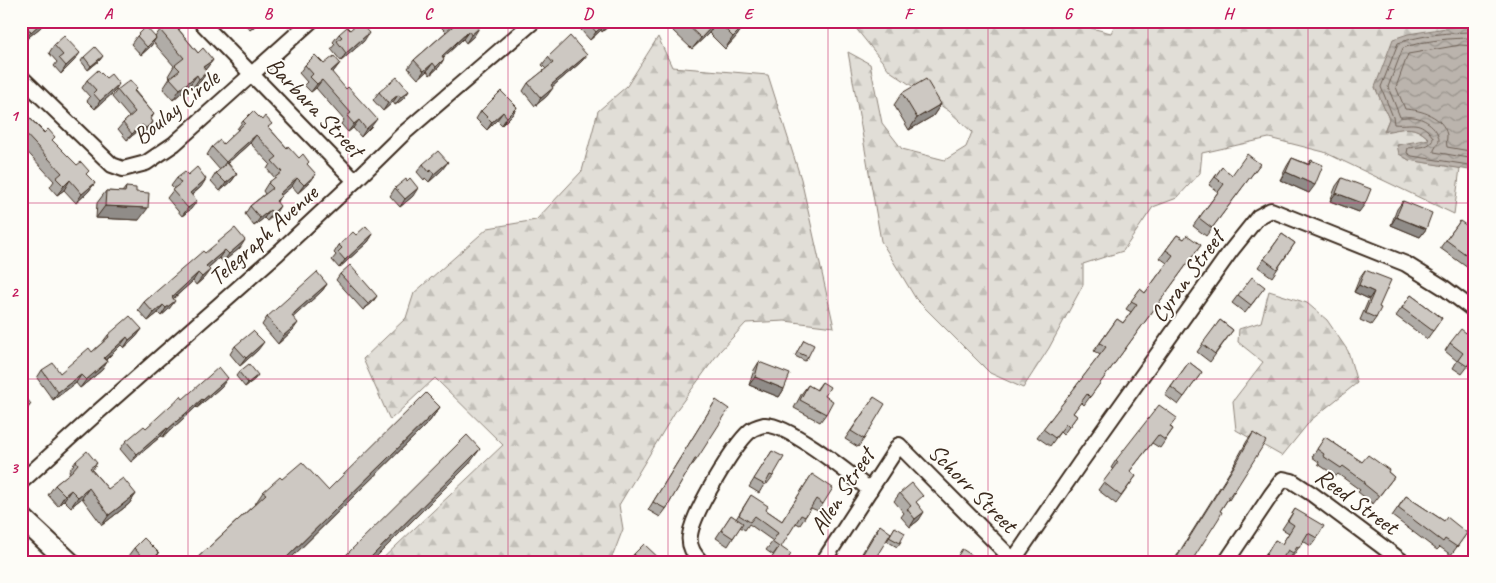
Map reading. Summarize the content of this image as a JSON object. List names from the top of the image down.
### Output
{
  "streets": {
    "street": [
      "Boulay Circle",
      "Barbara Street",
      "Telegraph Avenue",
      "Cyran Street",
      "Schorr Street",
      "Allen Street",
      "Reed Street"
    ]
  },
  "crossings": [
    ["Boulay Circle", "Barbara Street"],
    ["Barbara Street", "Telegraph Avenue"],
    ["Cyran Street", "Schorr Street"],
    ["Schorr Street", "Allen Street"]
  ],
  "grid": {
    "columns": [
      "A",
      "B",
      "C",
      "D",
      "E",
      "F",
      "G",
      "H",
      "I"
    ],
    "rows": ["1", "2", "3"]
  }
}
